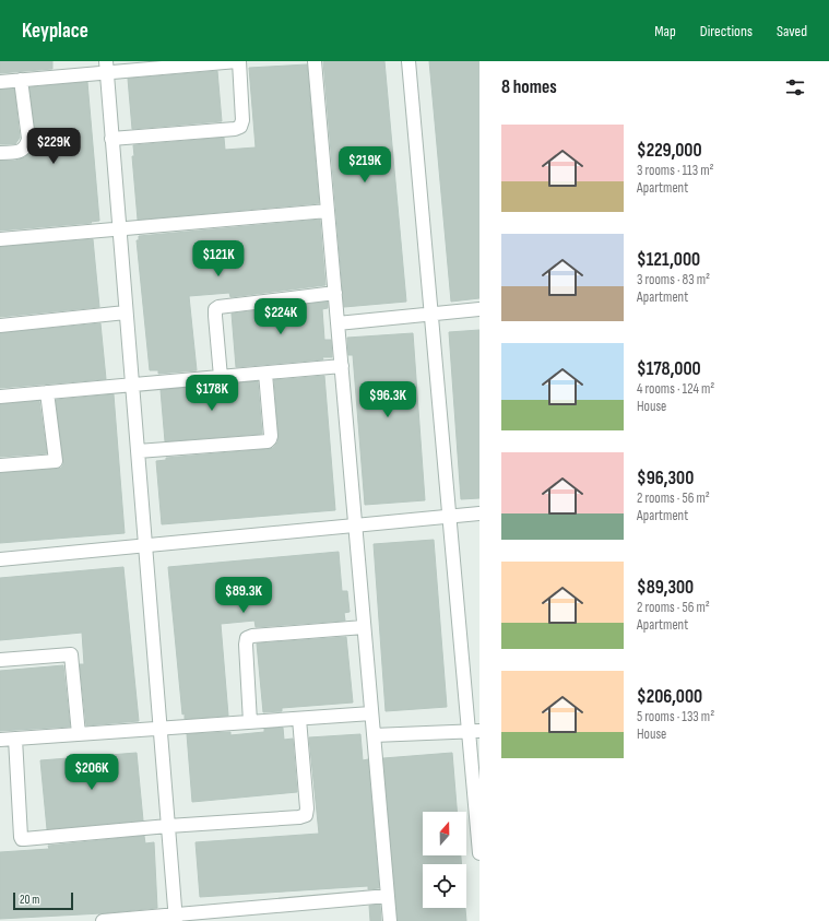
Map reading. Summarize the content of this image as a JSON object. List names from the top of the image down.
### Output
{
  "scale_bar": "20 m",
  "north": "top",
  "page": {
    "header": "Keyplace",
    "nav": ["Map", "Directions", "Saved"],
    "heading": "8 homes",
    "list": [
      {
        "name": "$229,000",
        "note": "3 rooms · 113 m² · Apartment"
      },
      {
        "name": "$121,000",
        "note": "3 rooms · 83 m² · Apartment"
      },
      {
        "name": "$178,000",
        "note": "4 rooms · 124 m² · House"
      },
      {
        "name": "$96,300",
        "note": "2 rooms · 56 m² · Apartment"
      },
      {
        "name": "$89,300",
        "note": "2 rooms · 56 m² · Apartment"
      },
      {
        "name": "$206,000",
        "note": "5 rooms · 133 m² · House"
      }
    ],
    "price": [
      "$229K",
      "$219K",
      "$121K",
      "$224K",
      "$178K",
      "$96.3K",
      "$89.3K",
      "$206K"
    ],
    "scale": "20 m"
  }
}
